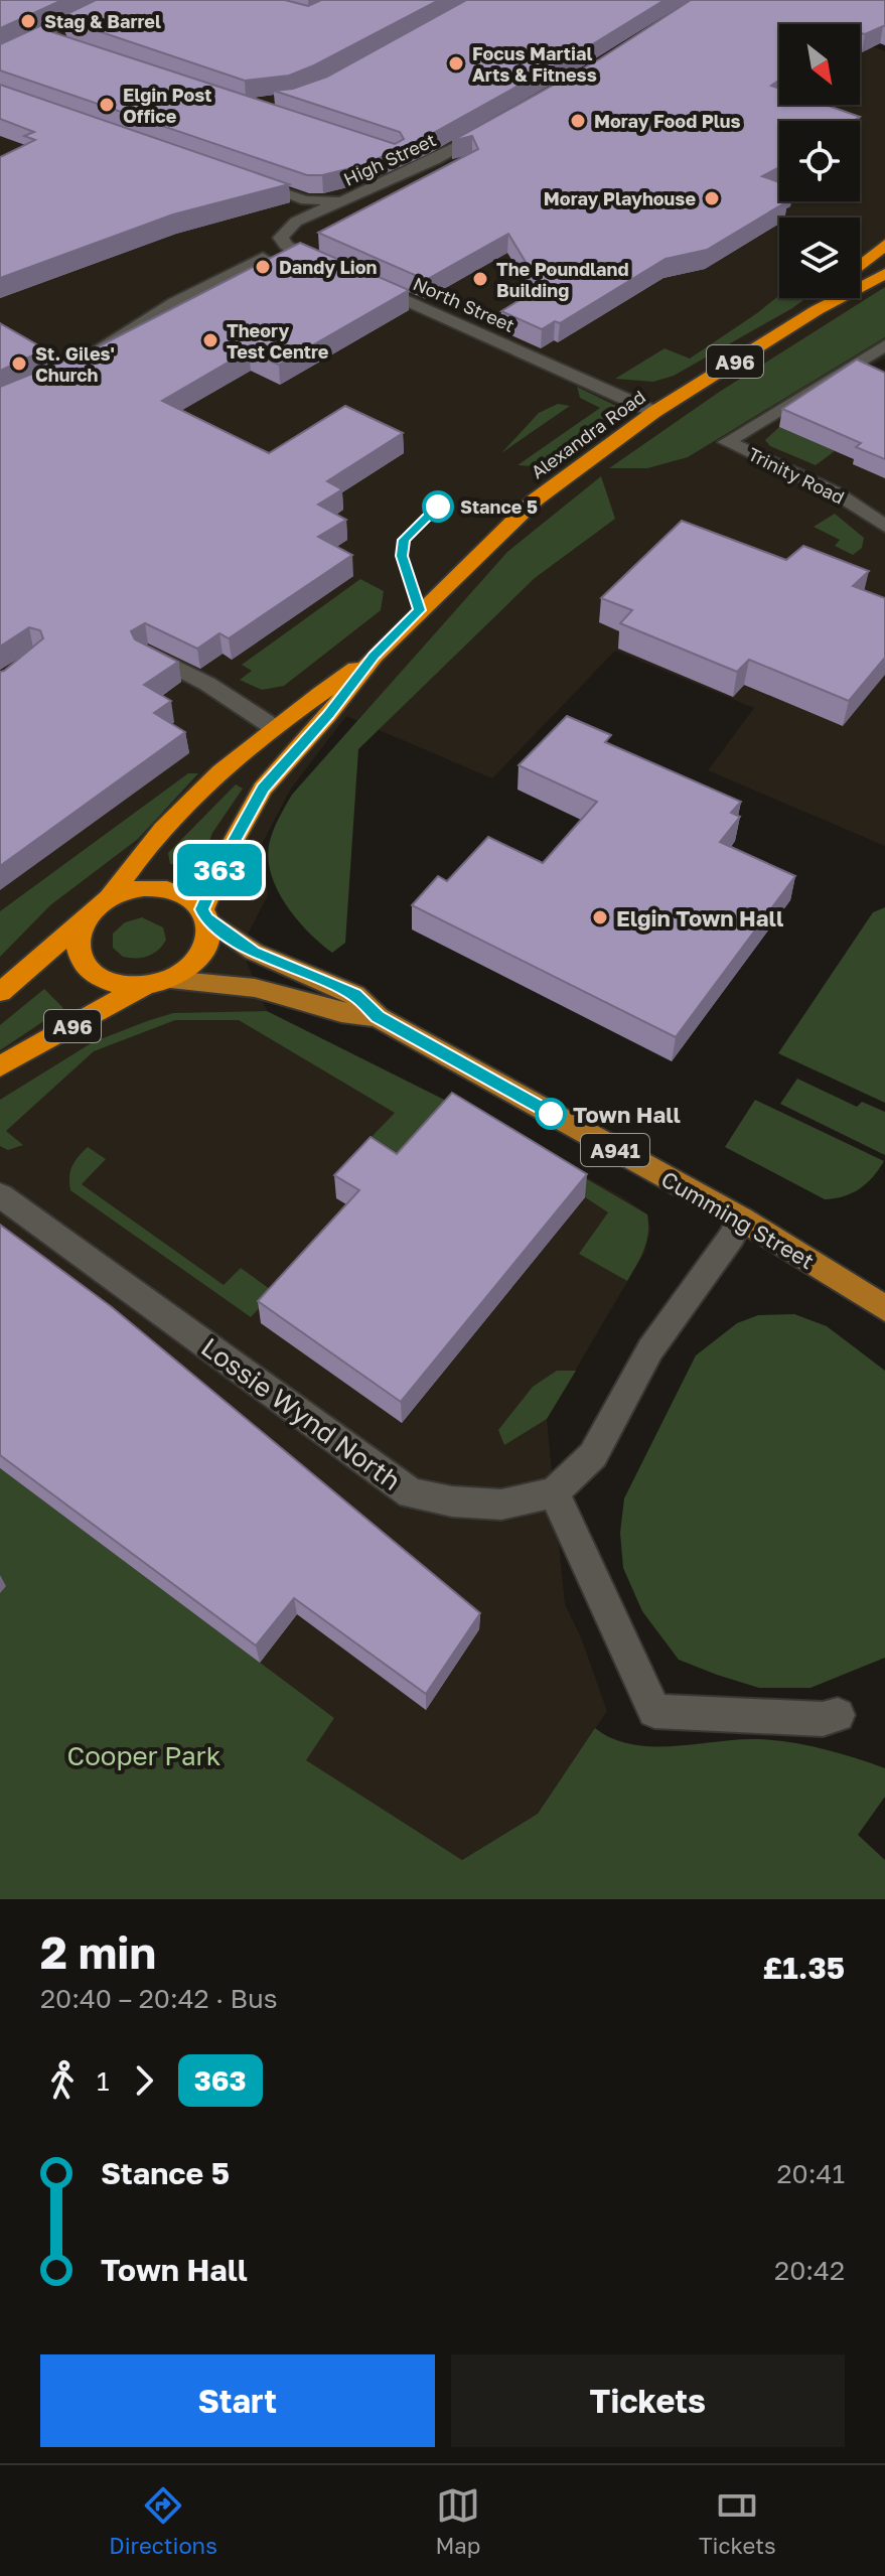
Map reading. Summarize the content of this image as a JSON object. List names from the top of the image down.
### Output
{
  "streets": {
    "highway": ["A96", "Alexandra Road"],
    "main road": ["A941", "Cumming Street"],
    "street": [
      "High Street",
      "North Street",
      "Trinity Road",
      "Lossie Wynd North"
    ]
  },
  "crossings": [
    ["North Street", "Alexandra Road"],
    ["A96", "Alexandra Road"],
    ["A96", "Cumming Street"],
    ["Alexandra Road", "Cumming Street"]
  ],
  "parks": ["Cooper Park"],
  "places": [
    "Stag & Barrel",
    "Focus Martial Arts & Fitness",
    "Elgin Post Office",
    "Moray Food Plus",
    "Moray Playhouse",
    "Dandy Lion",
    "The Poundland Building",
    "Theory Test Centre",
    "St. Giles' Church",
    "Stance 5",
    "Elgin Town Hall",
    "Town Hall"
  ],
  "lines": ["bus line 363"],
  "north": "bottom right",
  "page": {
    "on_map": "363",
    "heading": ["2 min", "20:40 – 20:42 · Bus", "£1.35"],
    "legs": ["1", "363"],
    "list": [
      {
        "name": "Stance 5",
        "value": "20:41"
      },
      {
        "name": "Town Hall",
        "value": "20:42"
      }
    ],
    "buttons": ["Start", "Tickets"],
    "tabs": ["Directions", "Map", "Tickets"]
  }
}
